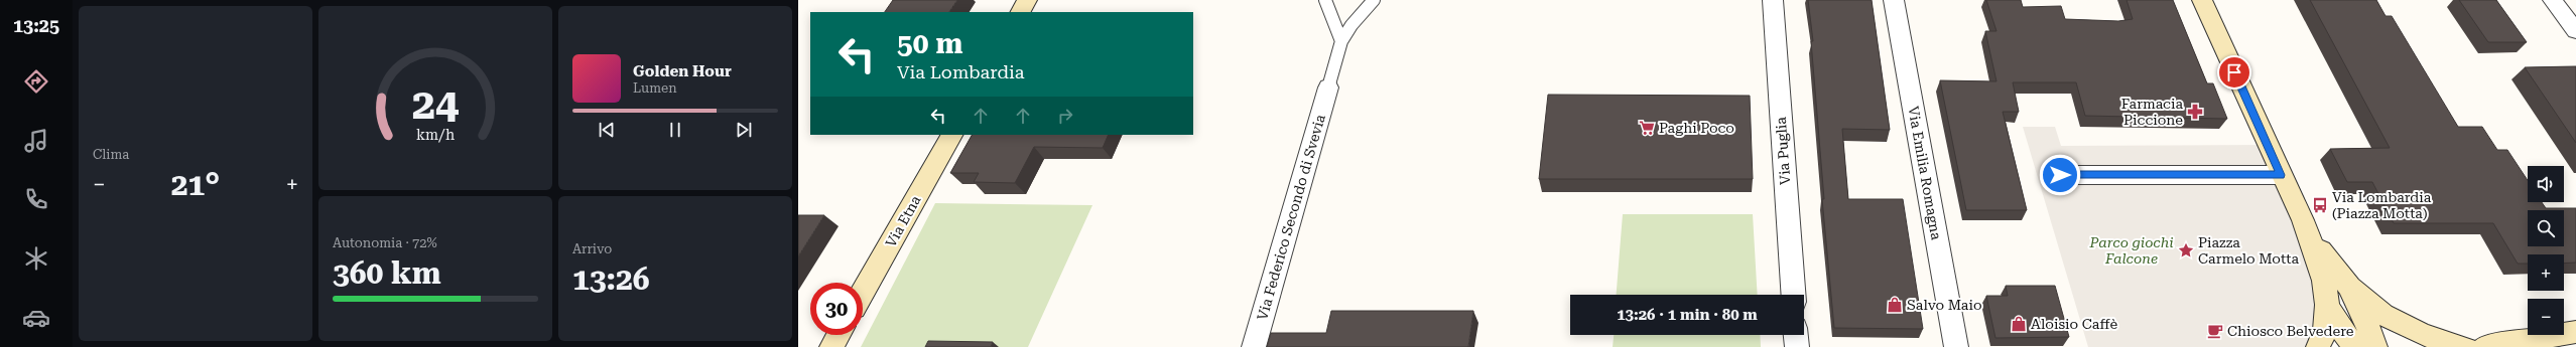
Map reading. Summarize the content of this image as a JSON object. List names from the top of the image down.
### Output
{
  "streets": {
    "street": [
      "Via Puglia",
      "Via Emilia Romagna",
      "Via Federico Secondo di Svevia",
      "Via Etna"
    ]
  },
  "parks": ["Parco giochi Falcone"],
  "places": {
    "pharmacy": ["Farmacia Piccione"],
    "supermarket": ["Paghi Poco"],
    "bus stop": ["Via Lombardia (Piazza Motta)"],
    "place": ["Piazza Carmelo Motta"],
    "shop": ["Salvo Maio", "Aloisio Caffè"],
    "cafe": ["Chiosco Belvedere"]
  },
  "page": {
    "tabs": "13:25",
    "tile": [
      "Clima",
      ["Autonomia · 72%", "360 km"],
      ["Arrivo", "13:26"]
    ],
    "turn": ["50 m", "Via Lombardia"],
    "song": ["Golden Hour", "Lumen"],
    "map_buttons": ["+", "−"],
    "heat": ["−", "21°", "+"],
    "limit": "30",
    "trip": "13:26 · 1 min · 80 m",
    "gauge": ["24", "km/h"]
  }
}
